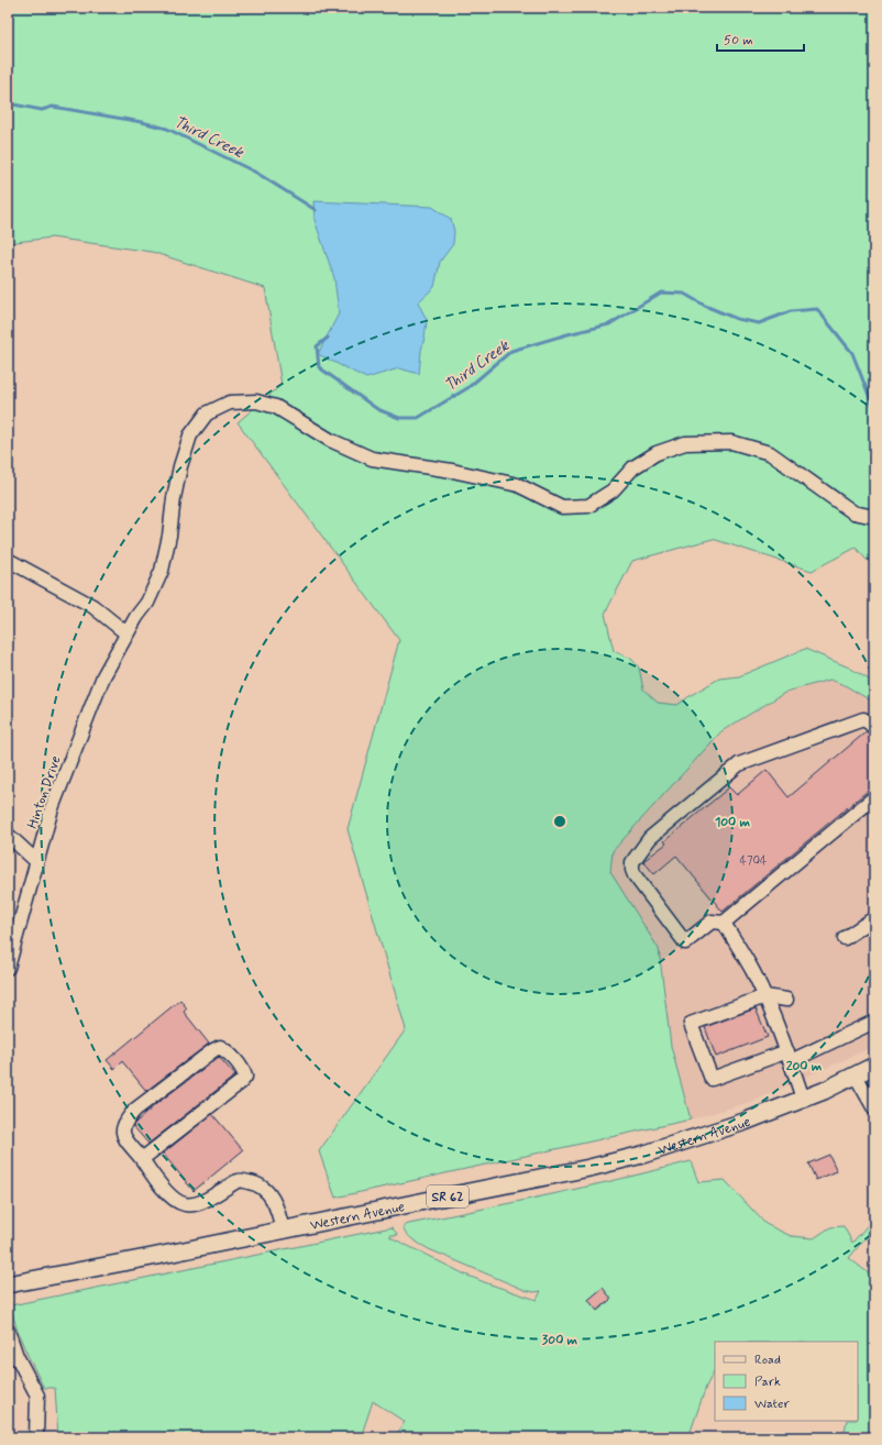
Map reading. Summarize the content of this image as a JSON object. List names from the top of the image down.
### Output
{
  "streets": {
    "main road": ["Western Avenue", "SR 62"],
    "street": ["Hinton Drive"]
  },
  "water": ["Third Creek"],
  "house_numbers": ["4704"],
  "legend": ["Road", "Park", "Water"],
  "scale_bar": "50 m",
  "rings": ["100 m", "200 m", "300 m"]
}
